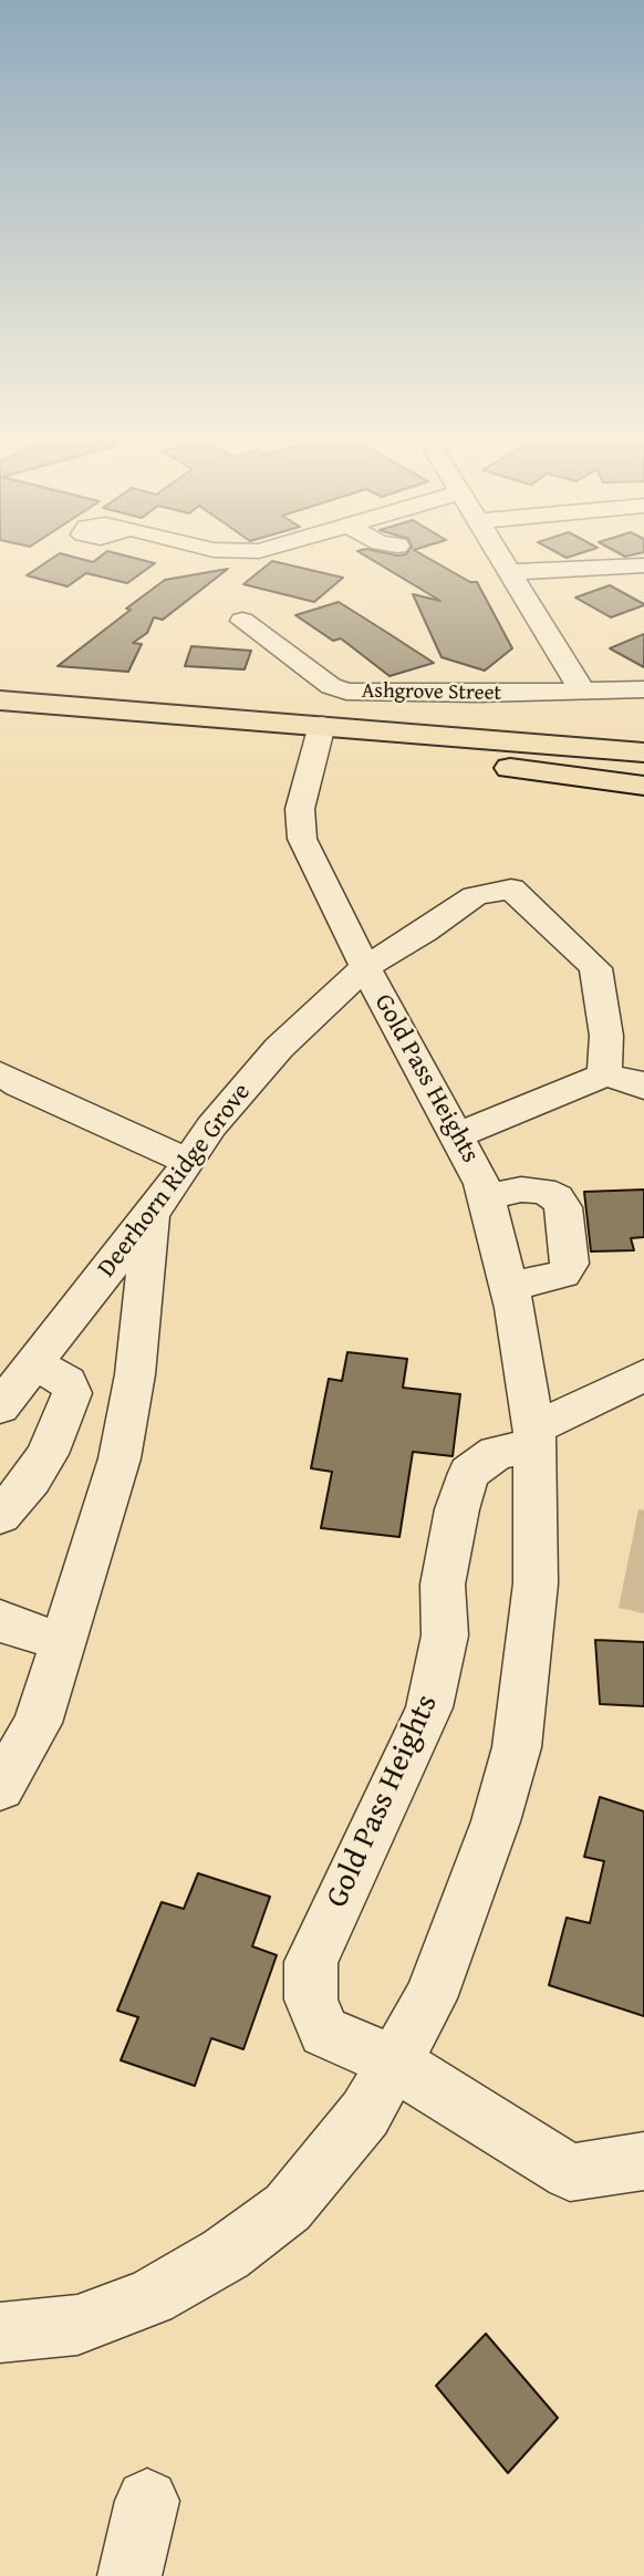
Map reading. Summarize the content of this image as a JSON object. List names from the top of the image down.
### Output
{
  "streets": {
    "street": ["Ashgrove Street", "Gold Pass Heights", "Deerhorn Ridge Grove"]
  },
  "crossings": [
    ["Gold Pass Heights", "Deerhorn Ridge Grove"]
  ]
}
